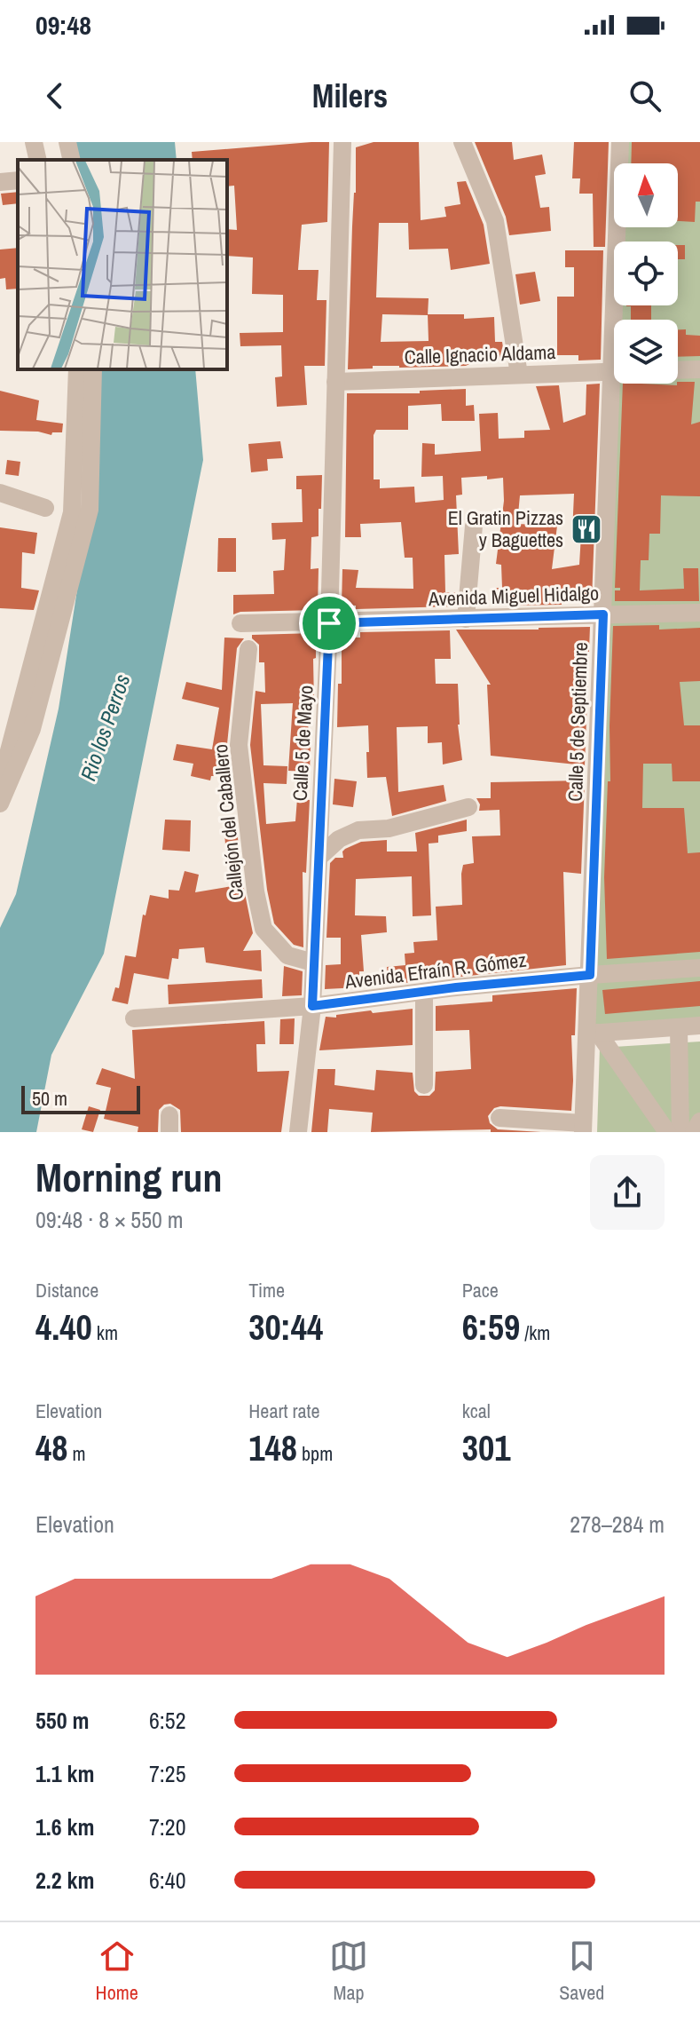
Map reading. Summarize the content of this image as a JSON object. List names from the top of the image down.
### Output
{
  "streets": {
    "street": [
      "Calle Ignacio Aldama",
      "Avenida Miguel Hidalgo",
      "Calle 5 de Septiembre",
      "Calle 5 de Mayo",
      "Callejón del Caballero",
      "Avenida Efraín R. Gómez"
    ]
  },
  "crossings": [
    ["Calle Ignacio Aldama", "Calle 5 de Mayo"],
    ["Avenida Miguel Hidalgo", "Calle 5 de Septiembre"],
    ["Avenida Miguel Hidalgo", "Calle 5 de Mayo"],
    ["Calle 5 de Septiembre", "Avenida Efraín R. Gómez"],
    ["Calle 5 de Mayo", "Callejón del Caballero"],
    ["Calle 5 de Mayo", "Avenida Efraín R. Gómez"]
  ],
  "water": ["Rio los Perros"],
  "places": {
    "restaurant": ["El Gratin Pizzas y Baguettes"]
  },
  "scale_bar": "50 m",
  "north": "top",
  "page": {
    "status": "09:48",
    "header": "Milers",
    "scale": "50 m",
    "heading": ["Morning run", "09:48 · 8 × 550 m"],
    "stats": [
      ["Distance", "4.40 km"],
      ["Time", "30:44"],
      ["Pace", "6:59 /km"],
      ["Elevation", "48 m"],
      ["Heart rate", "148 bpm"],
      ["kcal", "301"]
    ],
    "chart": ["Elevation", "278–284 m"],
    "list": [
      {
        "name": "550 m",
        "note": "6:52"
      },
      {
        "name": "1.1 km",
        "note": "7:25"
      },
      {
        "name": "1.6 km",
        "note": "7:20"
      },
      {
        "name": "2.2 km",
        "note": "6:40"
      }
    ],
    "tabs": ["Home", "Map", "Saved"]
  }
}
